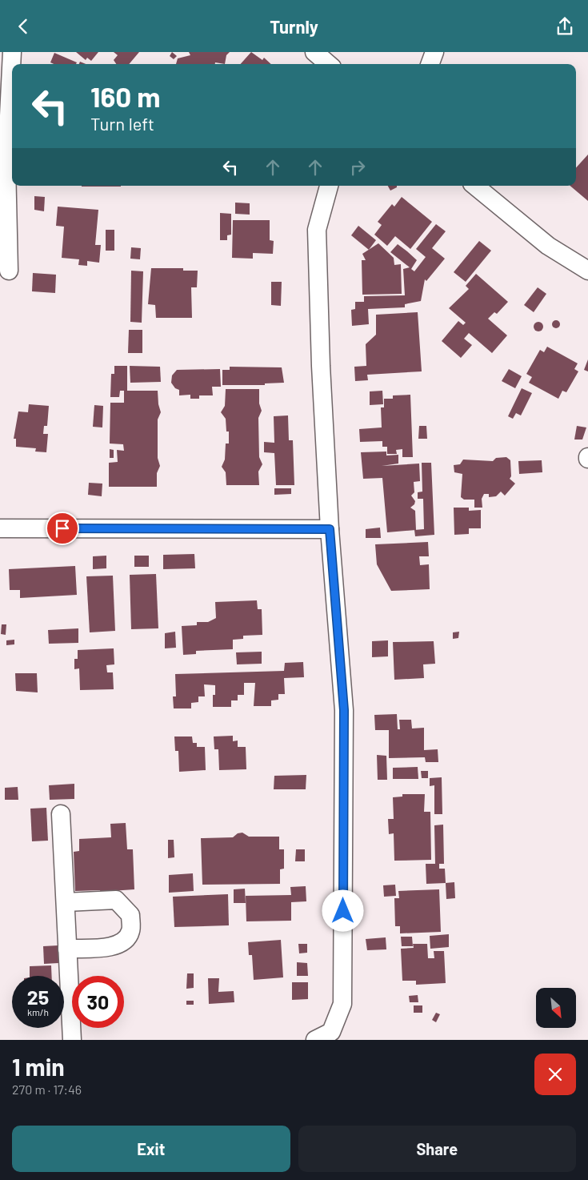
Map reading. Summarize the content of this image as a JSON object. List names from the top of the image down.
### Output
{
  "north": "bottom right",
  "page": {
    "header": "Turnly",
    "turn": ["160 m", "Turn left"],
    "speed": "25 km/h",
    "limit": "30",
    "heading": ["1 min", "270 m · 17:46"],
    "buttons": ["Exit", "Share"]
  }
}
